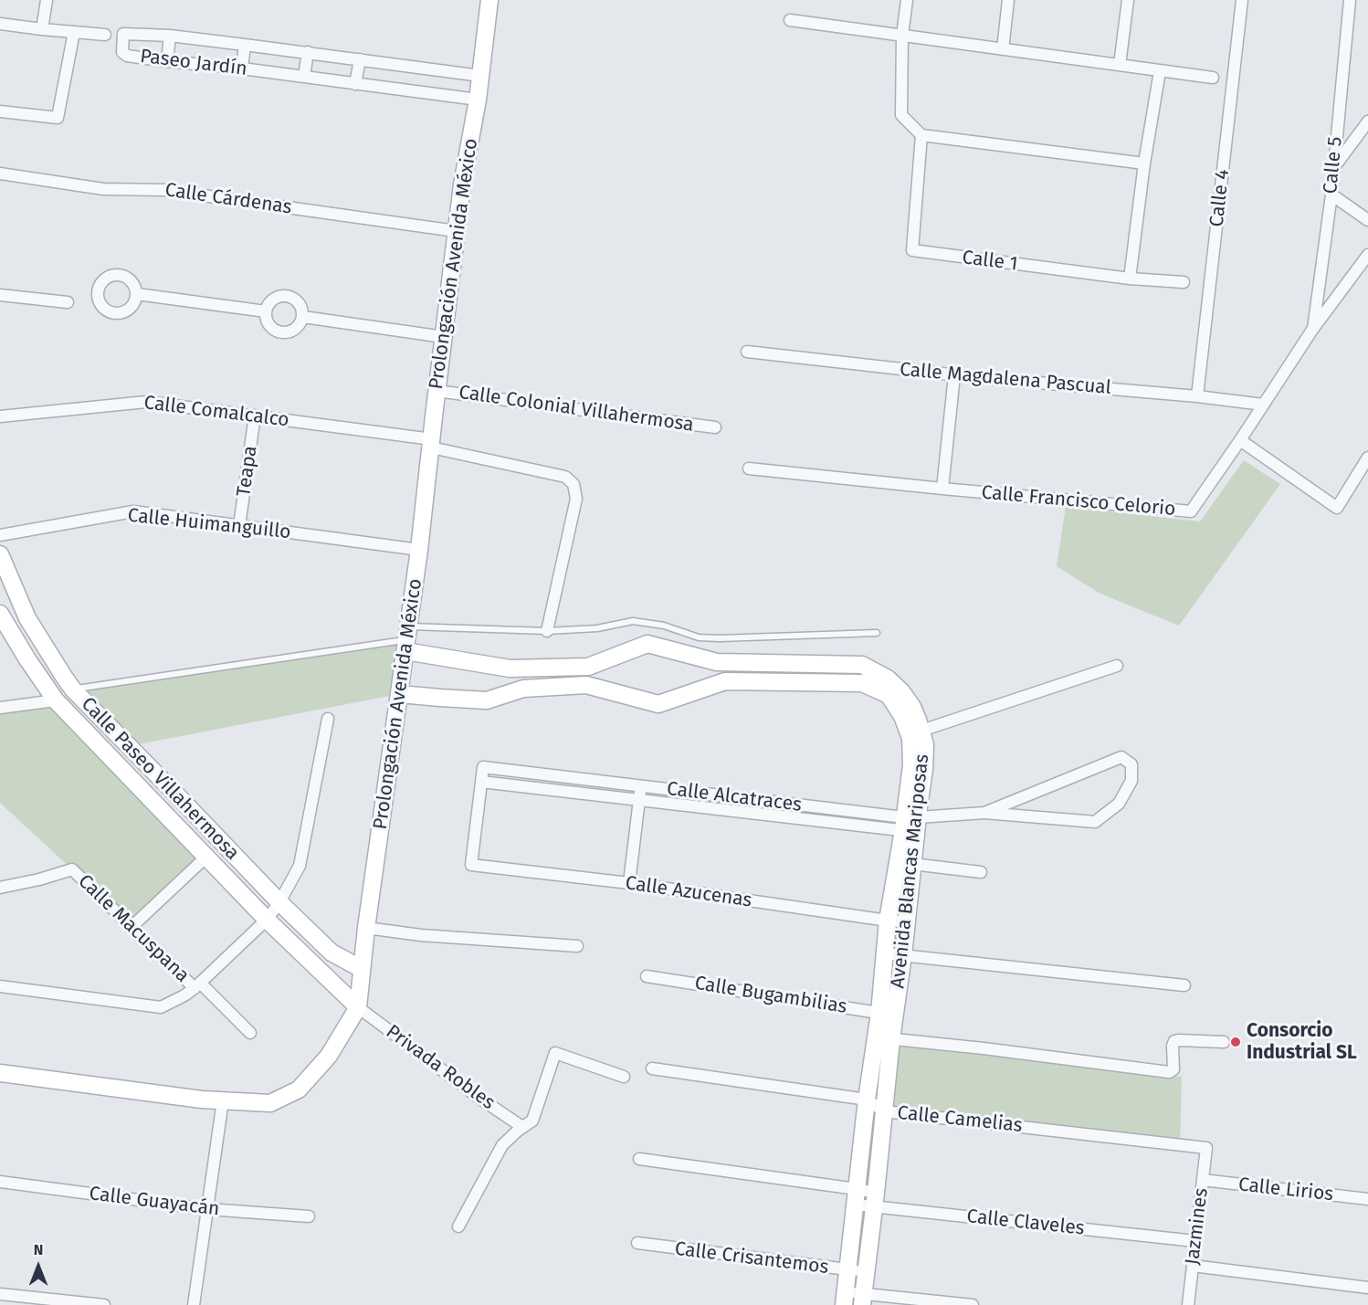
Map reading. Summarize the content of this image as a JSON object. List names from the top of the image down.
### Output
{
  "streets": {
    "street": [
      "Paseo Jardín",
      "Calle 5",
      "Calle 4",
      "Calle Cárdenas",
      "Calle 1",
      "Prolongación Avenida México",
      "Calle Magdalena Pascual",
      "Calle Colonial Villahermosa",
      "Calle Comalcalco",
      "Teapa",
      "Calle Francisco Celorio",
      "Calle Huimanguillo",
      "Calle Paseo Villahermosa",
      "Calle Alcatraces",
      "Avenida Blancas Mariposas",
      "Calle Azucenas",
      "Calle Macuspana",
      "Calle Bugambilias",
      "Privada Robles",
      "Calle Camelias",
      "Calle Lirios",
      "Calle Guayacán",
      "Calle Claveles",
      "Jazmines",
      "Calle Crisantemos"
    ]
  },
  "crossings": [
    ["Paseo Jardín", "Prolongación Avenida México"],
    ["Calle 5", "Calle Francisco Celorio"],
    ["Calle 4", "Calle Magdalena Pascual"],
    ["Calle Cárdenas", "Prolongación Avenida México"],
    ["Prolongación Avenida México", "Calle Colonial Villahermosa"],
    ["Prolongación Avenida México", "Calle Comalcalco"],
    ["Prolongación Avenida México", "Calle Huimanguillo"],
    ["Prolongación Avenida México", "Calle Paseo Villahermosa"],
    ["Prolongación Avenida México", "Avenida Blancas Mariposas"],
    ["Prolongación Avenida México", "Privada Robles"],
    ["Calle Magdalena Pascual", "Calle Francisco Celorio"],
    ["Calle Comalcalco", "Teapa"],
    ["Teapa", "Calle Huimanguillo"],
    ["Calle Paseo Villahermosa", "Privada Robles"],
    ["Calle Alcatraces", "Avenida Blancas Mariposas"],
    ["Calle Alcatraces", "Calle Azucenas"],
    ["Avenida Blancas Mariposas", "Calle Azucenas"],
    ["Avenida Blancas Mariposas", "Calle Bugambilias"],
    ["Avenida Blancas Mariposas", "Calle Camelias"],
    ["Avenida Blancas Mariposas", "Calle Claveles"],
    ["Avenida Blancas Mariposas", "Calle Crisantemos"],
    ["Calle Camelias", "Jazmines"],
    ["Calle Lirios", "Jazmines"],
    ["Calle Claveles", "Jazmines"]
  ],
  "places": ["Consorcio Industrial SL"],
  "north": "top"
}
